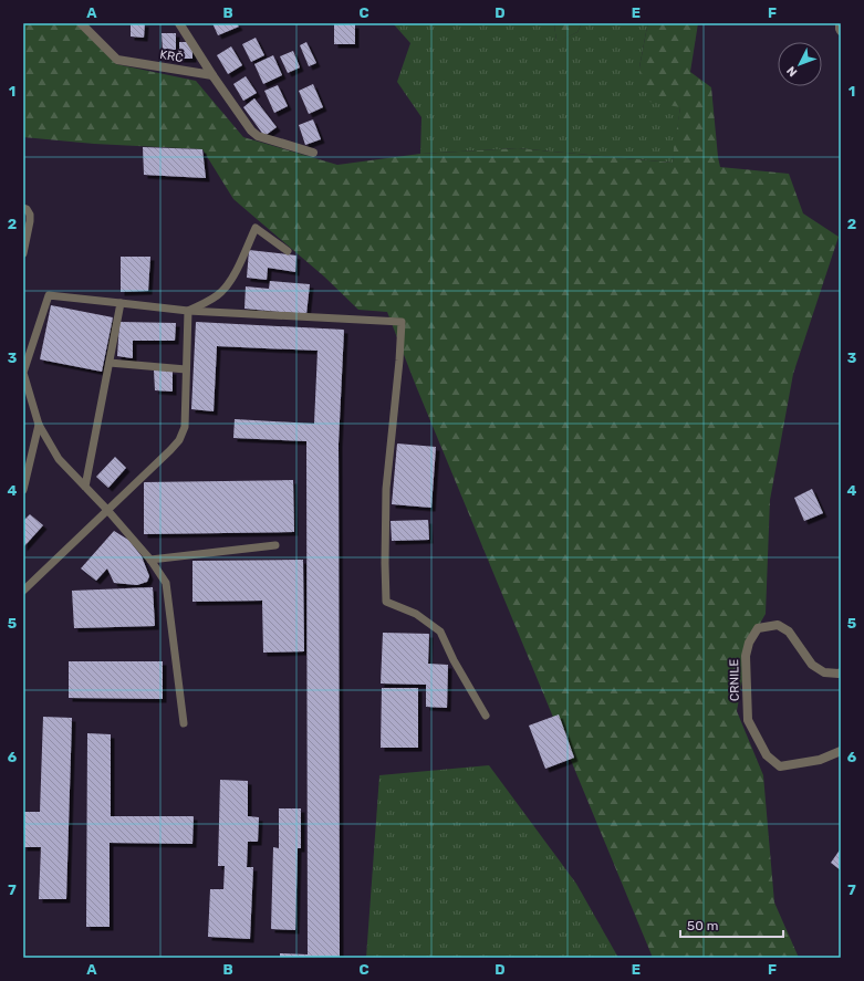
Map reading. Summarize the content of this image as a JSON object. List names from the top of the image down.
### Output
{
  "streets": {
    "street": ["KRČ", "CRNILE"]
  },
  "scale_bar": "50 m",
  "north": "bottom left",
  "grid": {
    "columns": [
      "A",
      "B",
      "C",
      "D",
      "E",
      "F"
    ],
    "rows": [
      "1",
      "2",
      "3",
      "4",
      "5",
      "6",
      "7"
    ]
  }
}
